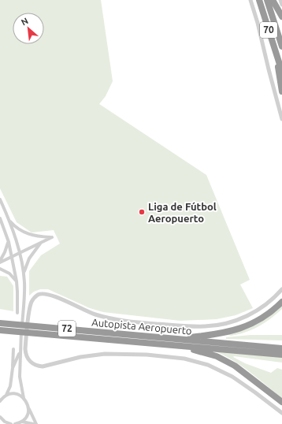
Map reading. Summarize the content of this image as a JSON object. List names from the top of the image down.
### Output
{
  "streets": {
    "highway": ["70", "Autopista Aeropuerto", "72"]
  },
  "places": ["Liga de Fútbol Aeropuerto"],
  "north": "top left"
}
